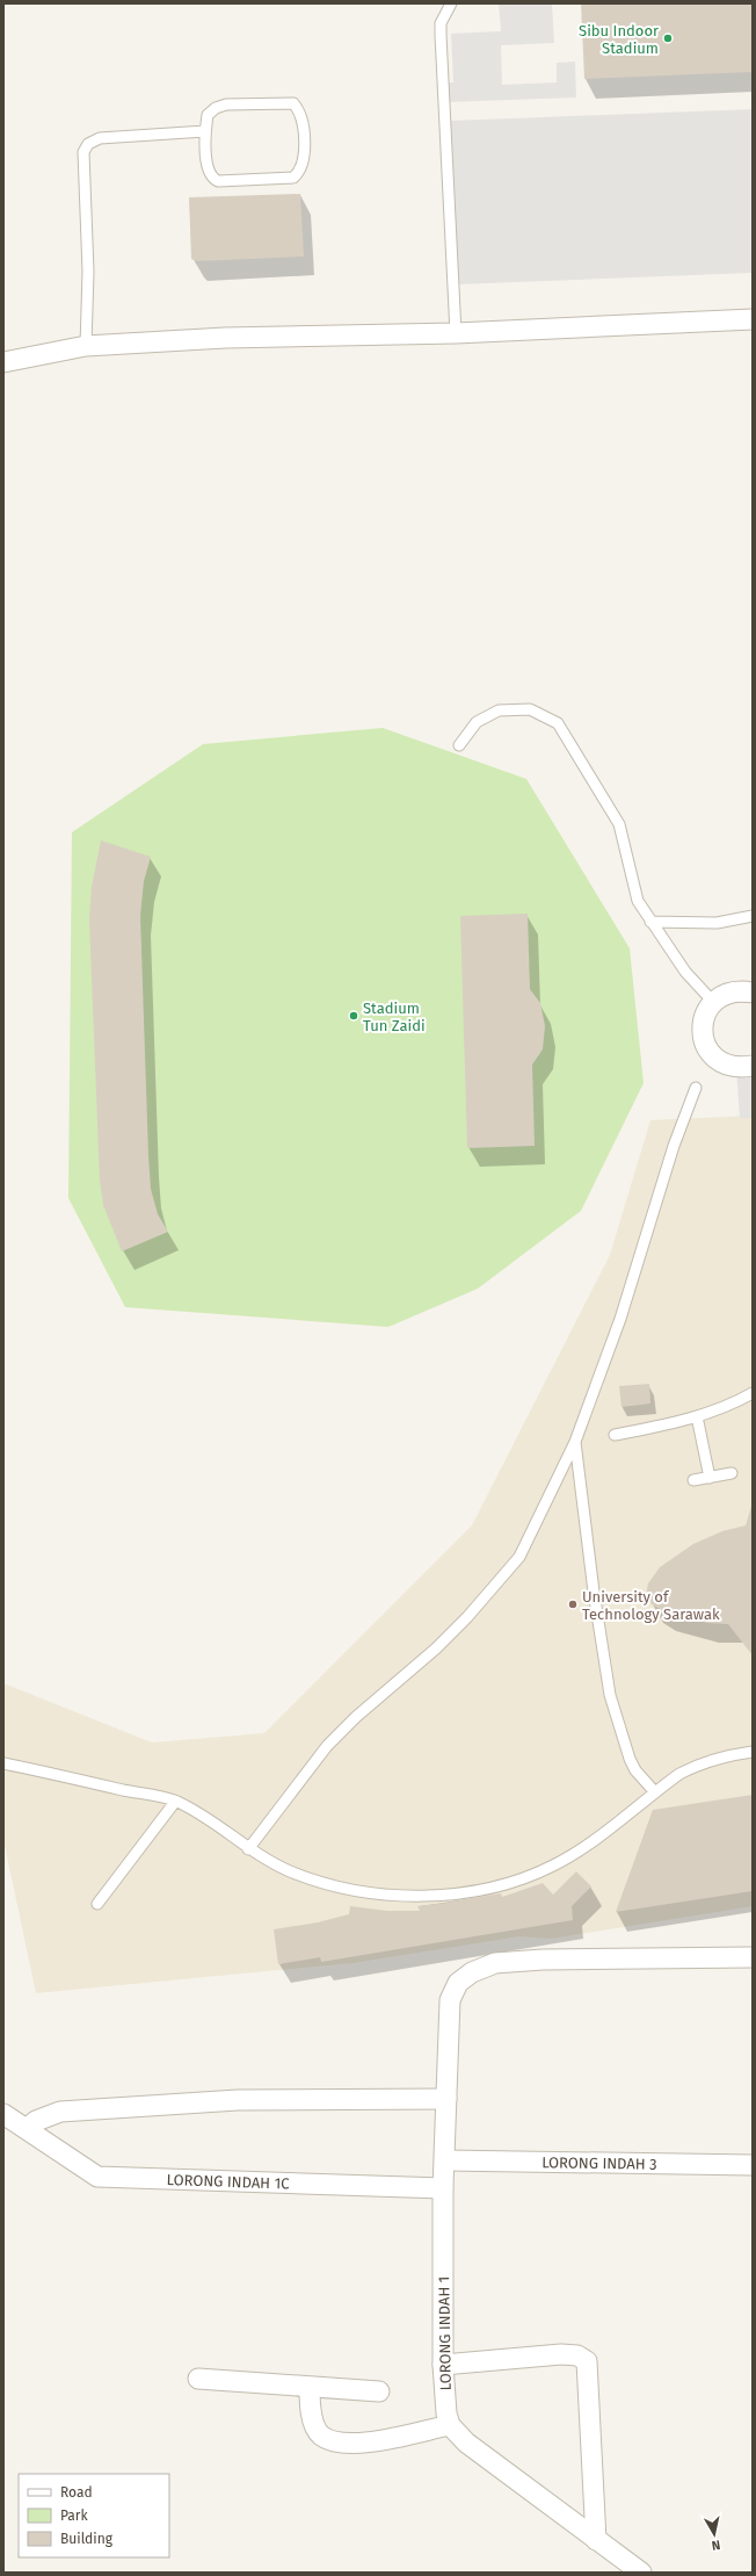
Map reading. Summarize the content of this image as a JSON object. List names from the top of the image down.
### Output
{
  "streets": {
    "street": ["LORONG INDAH 3", "LORONG INDAH 1C", "LORONG INDAH 1"]
  },
  "crossings": [
    ["LORONG INDAH 3", "LORONG INDAH 1"],
    ["LORONG INDAH 1C", "LORONG INDAH 1"]
  ],
  "places": ["Sibu Indoor Stadium", "Stadium Tun Zaidi", "University of Technology Sarawak"],
  "legend": ["Road", "Park", "Building"],
  "north": "bottom"
}
